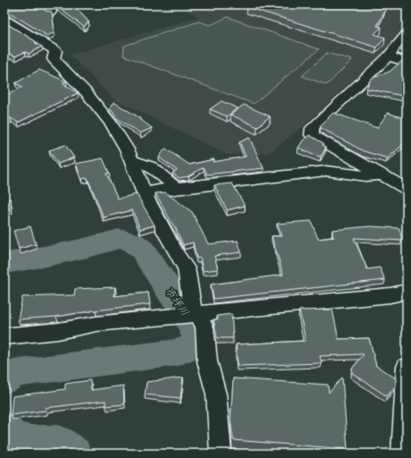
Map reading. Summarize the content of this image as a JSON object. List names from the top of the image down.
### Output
{
  "water": ["市坪川"]
}
